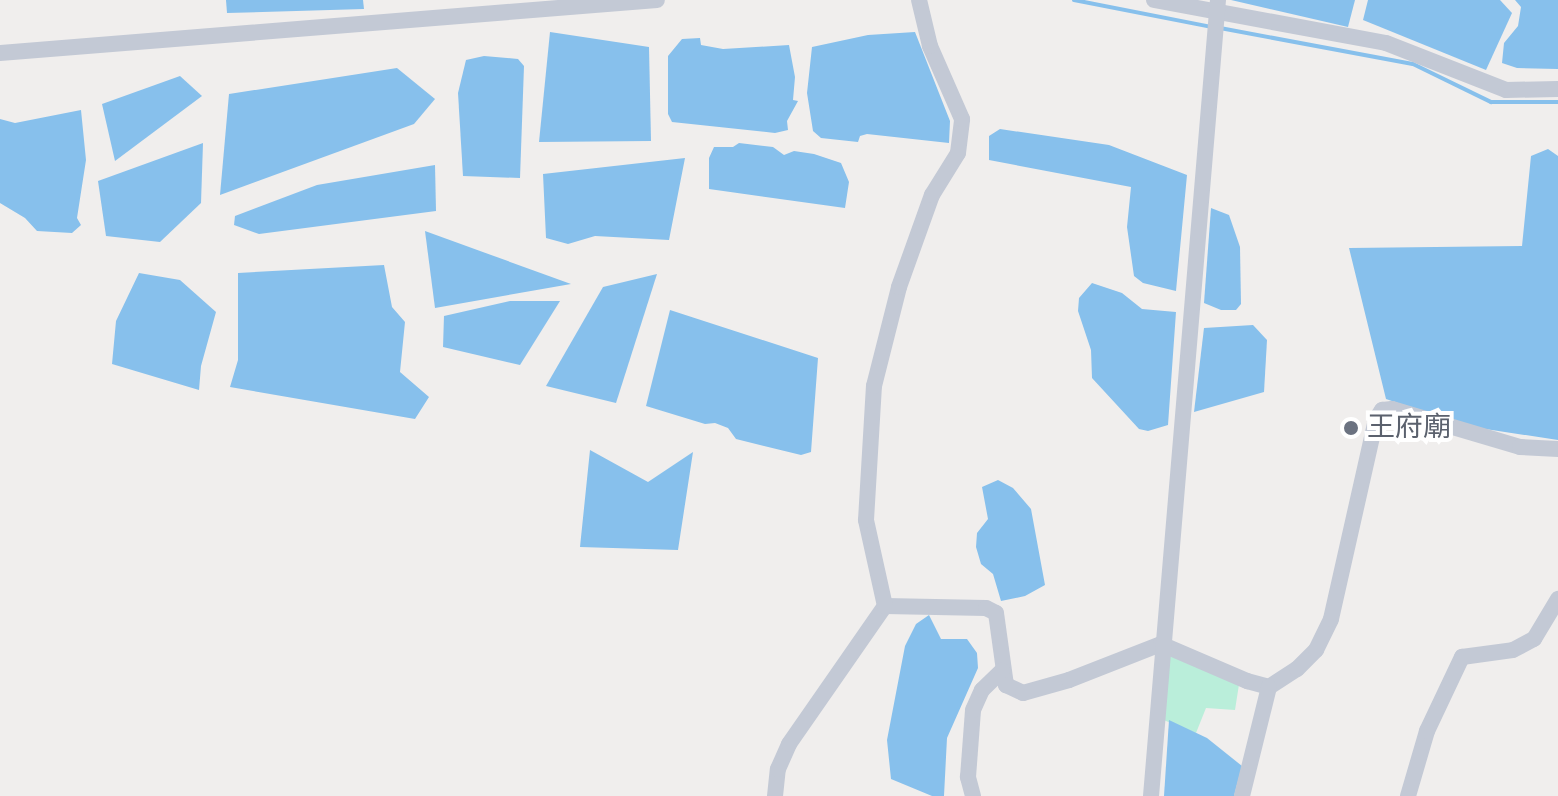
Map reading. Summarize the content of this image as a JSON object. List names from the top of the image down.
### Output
{
  "places": ["王府廟"]
}
